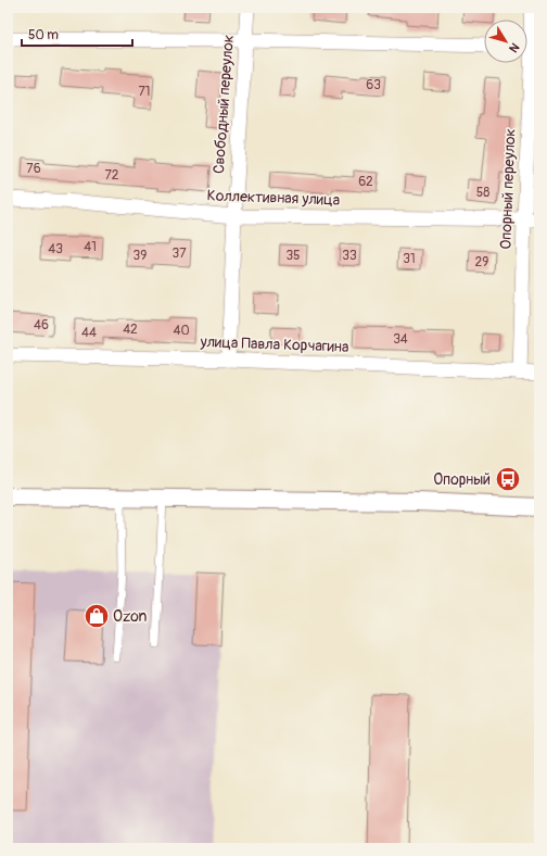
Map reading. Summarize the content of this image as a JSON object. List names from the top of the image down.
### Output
{
  "streets": {
    "street": [
      "Свободный переулок",
      "Опорный переулок",
      "Коллективная улица",
      "улица Павла Корчагина"
    ]
  },
  "crossings": [
    ["Свободный переулок", "Коллективная улица"],
    ["Свободный переулок", "улица Павла Корчагина"],
    ["Опорный переулок", "Коллективная улица"],
    ["Опорный переулок", "улица Павла Корчагина"]
  ],
  "places": {
    "bus stop": ["Опорный"],
    "shop": ["Ozon"]
  },
  "house_numbers": [
    "63",
    "71",
    "76",
    "72",
    "62",
    "58",
    "41",
    "43",
    "37",
    "39",
    "35",
    "33",
    "31",
    "29",
    "46",
    "42",
    "40",
    "44",
    "34"
  ],
  "scale_bar": "50 m",
  "north": "bottom right"
}
